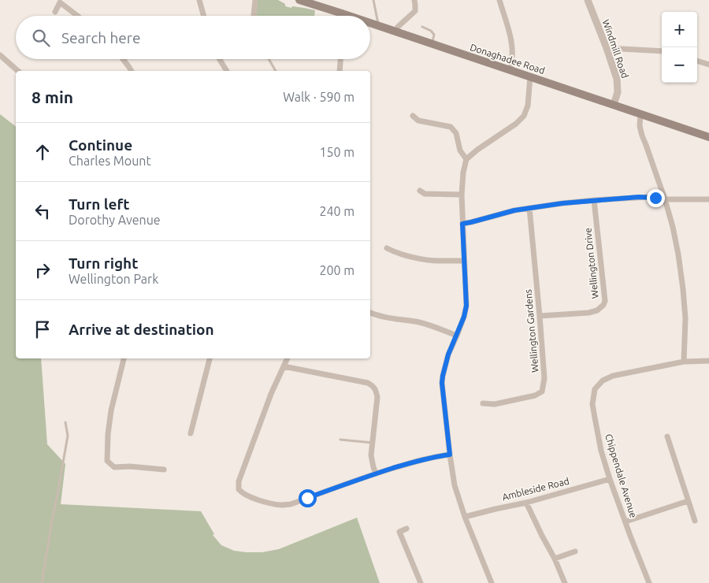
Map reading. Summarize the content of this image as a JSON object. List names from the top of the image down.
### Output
{
  "streets": {
    "main road": ["Donaghadee Road"],
    "street": [
      "Windmill Road",
      "Wellington Drive",
      "Wellington Gardens",
      "Chippendale Avenue",
      "Ambleside Road"
    ]
  },
  "crossings": [
    ["Windmill Road", "Donaghadee Road"],
    ["Wellington Drive", "Wellington Gardens"],
    ["Chippendale Avenue", "Ambleside Road"]
  ],
  "page": {
    "map_buttons": ["+", "−"],
    "search": "Search here",
    "heading": ["8 min", "Walk · 590 m"],
    "list": [
      ["Continue", "Charles Mount", "150 m"],
      ["Turn left", "Dorothy Avenue", "240 m"],
      ["Turn right", "Wellington Park", "200 m"],
      "Arrive at destination"
    ]
  }
}
